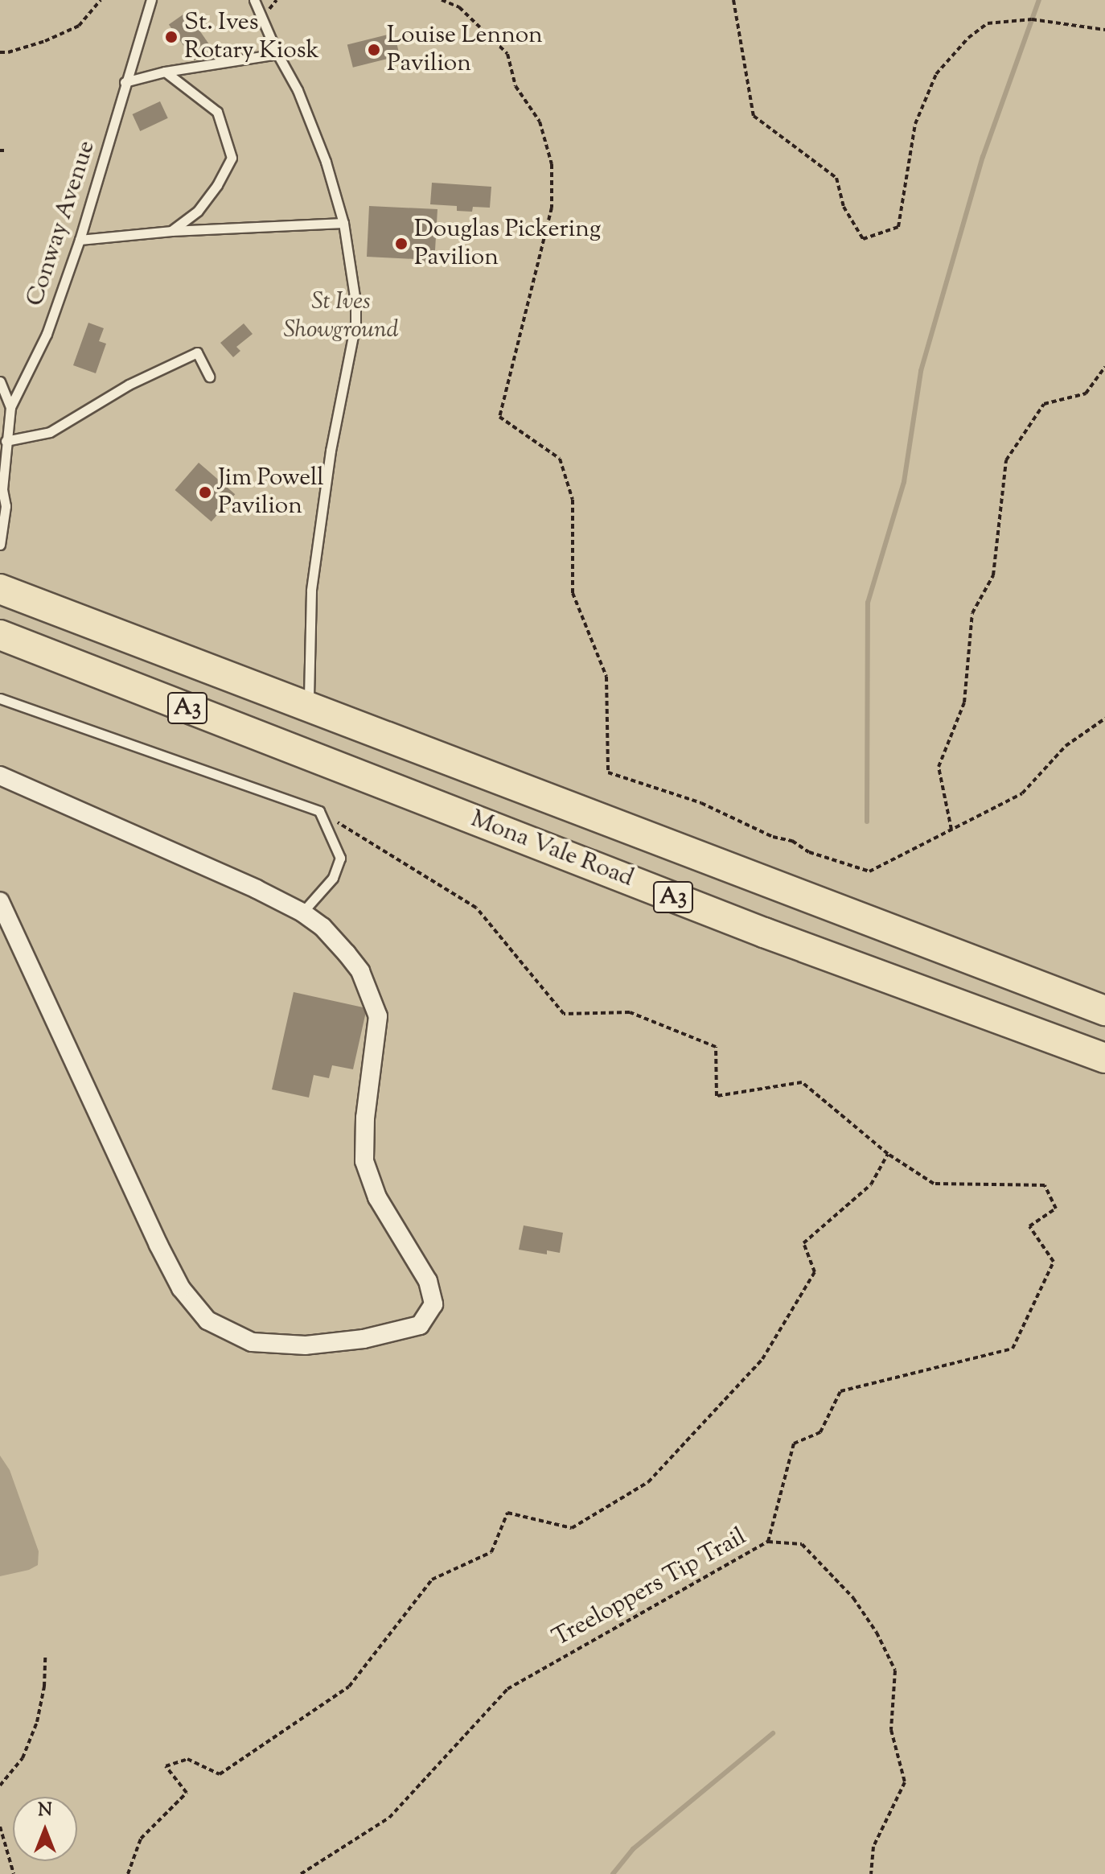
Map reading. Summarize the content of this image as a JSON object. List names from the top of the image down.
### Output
{
  "streets": {
    "highway": ["A3", "Mona Vale Road"],
    "lane": ["Conway Avenue"],
    "path": ["Treeloppers Tip Trail"]
  },
  "parks": ["St Ives Showground"],
  "places": [
    "St. Ives Rotary Kiosk",
    "Louise Lennon Pavilion",
    "Douglas Pickering Pavilion",
    "Jim Powell Pavilion"
  ],
  "north": "top"
}
